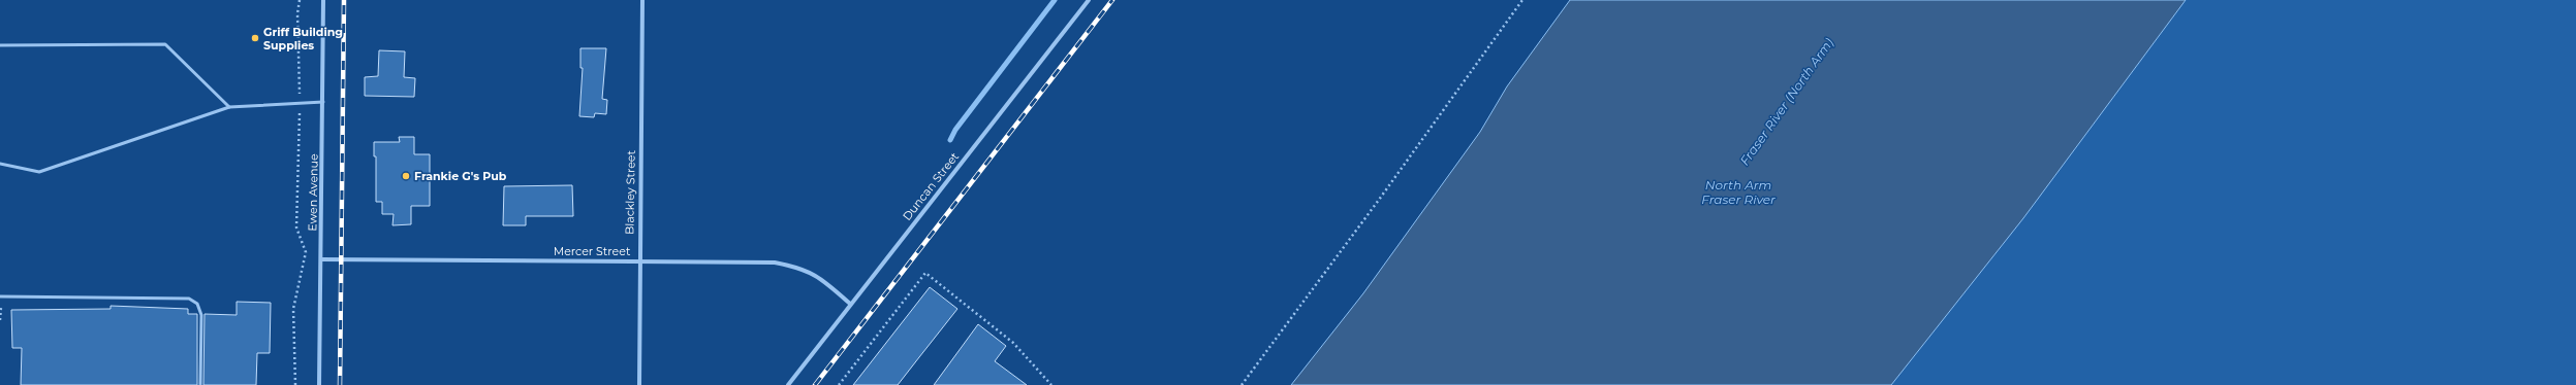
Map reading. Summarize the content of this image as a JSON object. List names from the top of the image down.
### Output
{
  "streets": {
    "street": [
      "Duncan Street",
      "Ewen Avenue",
      "Blackley Street",
      "Mercer Street"
    ]
  },
  "crossings": [
    ["Duncan Street", "Mercer Street"],
    ["Ewen Avenue", "Mercer Street"],
    ["Blackley Street", "Mercer Street"]
  ],
  "water": ["Fraser River (North Arm)", "North Arm Fraser River"],
  "places": ["Griff Building Supplies", "Frankie G's Pub"]
}
